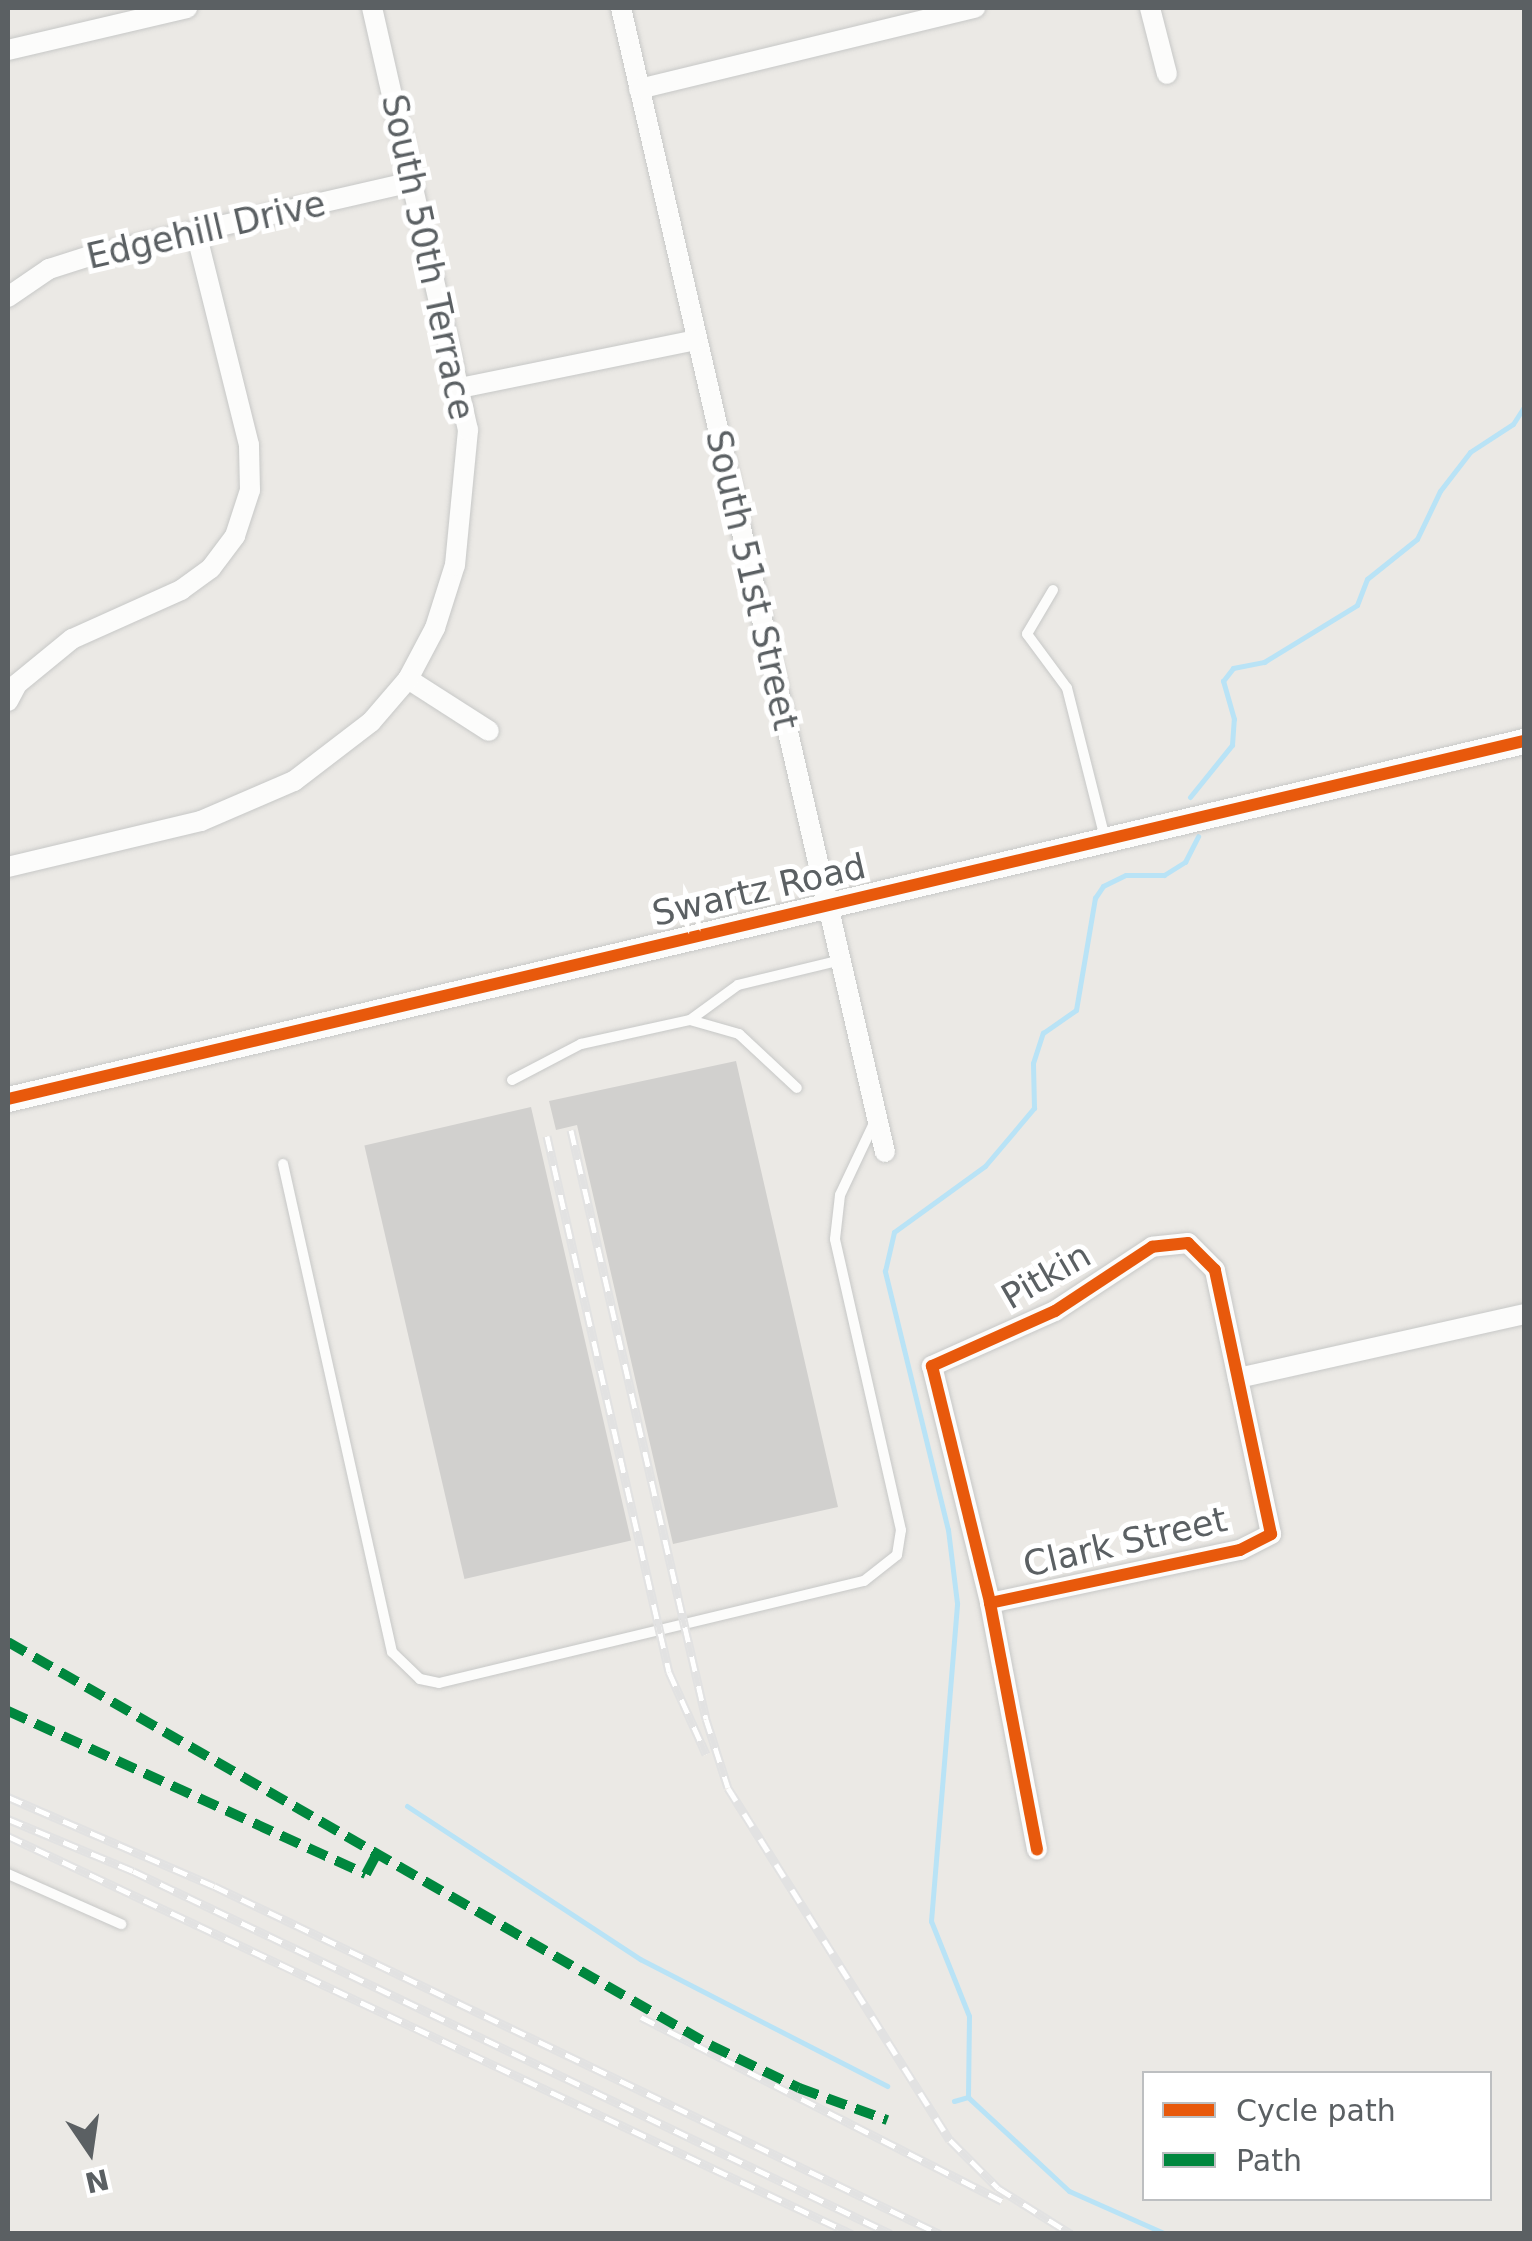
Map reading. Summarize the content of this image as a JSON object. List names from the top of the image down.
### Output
{
  "streets": {
    "street": [
      "Edgehill Drive",
      "South 50th Terrace",
      "South 51st Street",
      "Swartz Road",
      "Pitkin",
      "Clark Street"
    ]
  },
  "crossings": [
    ["Edgehill Drive", "South 50th Terrace"],
    ["South 51st Street", "Swartz Road"],
    ["Pitkin", "Clark Street"]
  ],
  "legend": ["Cycle path", "Path"],
  "north": "bottom"
}
